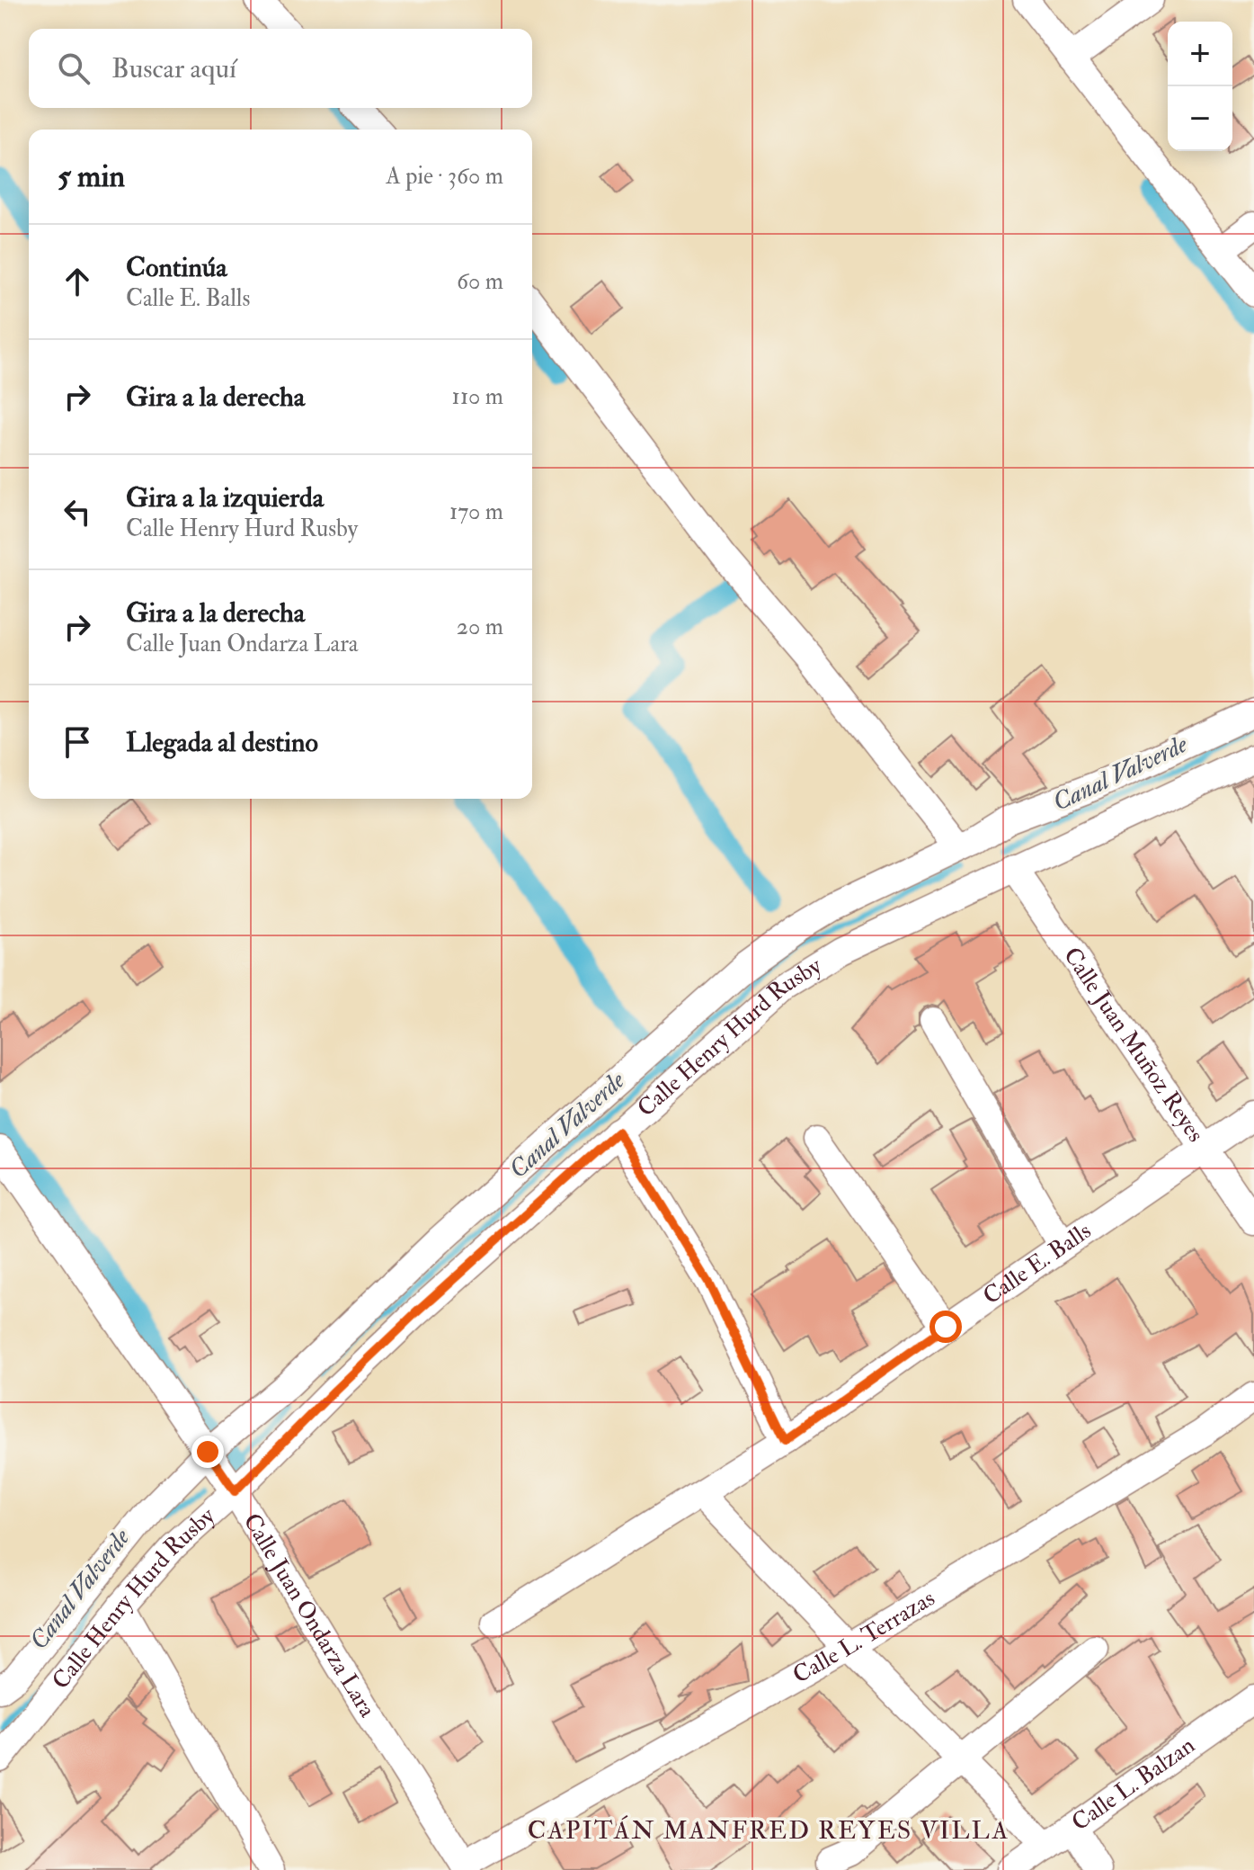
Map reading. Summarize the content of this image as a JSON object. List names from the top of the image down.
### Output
{
  "streets": {
    "street": [
      "Calle Henry Hurd Rusby",
      "Calle Juan Muñoz Reyes",
      "Calle E. Balls",
      "Calle Juan Ondarza Lara",
      "Calle L. Terrazas",
      "Calle L. Balzan"
    ]
  },
  "crossings": [
    ["Calle Henry Hurd Rusby", "Calle Juan Muñoz Reyes"],
    ["Calle Henry Hurd Rusby", "Calle Juan Ondarza Lara"],
    ["Calle Juan Muñoz Reyes", "Calle E. Balls"],
    ["Calle Juan Ondarza Lara", "Calle L. Terrazas"]
  ],
  "districts": ["CAPITÁN MANFRED REYES VILLA"],
  "water": ["Canal Valverde"],
  "page": {
    "map_buttons": ["+", "−"],
    "search": "Buscar aquí",
    "heading": ["5 min", "A pie · 360 m"],
    "list": [
      ["Continúa", "Calle E. Balls", "60 m"],
      ["Gira a la derecha", "110 m"],
      ["Gira a la izquierda", "Calle Henry Hurd Rusby", "170 m"],
      ["Gira a la derecha", "Calle Juan Ondarza Lara", "20 m"],
      "Llegada al destino"
    ]
  }
}
